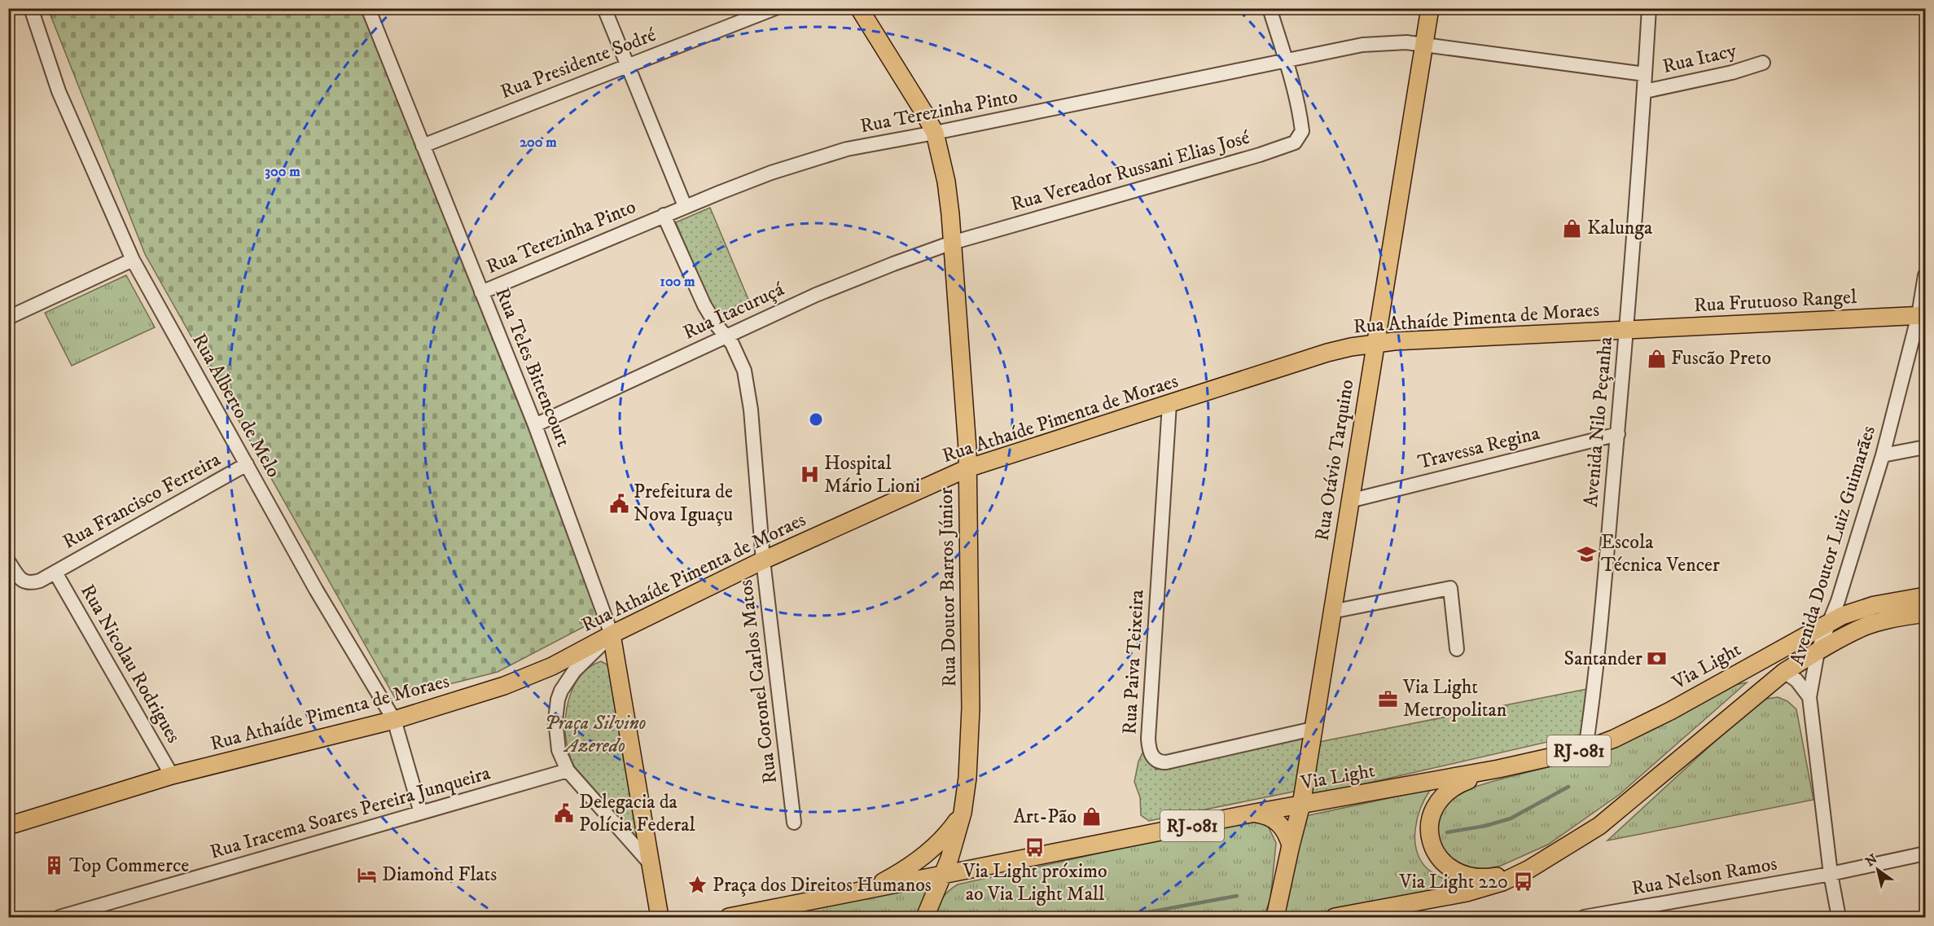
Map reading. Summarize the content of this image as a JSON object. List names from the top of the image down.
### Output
{
  "streets": {
    "main road": [
      "Rua Frutuoso Rangel",
      "Rua Athaíde Pimenta de Moraes",
      "Rua Otávio Tarquino",
      "Rua Doutor Barros Júnior",
      "Via Light",
      "RJ-081"
    ],
    "street": [
      "Rua Itacy",
      "Rua Presidente Sodré",
      "Rua Terezinha Pinto",
      "Rua Vereador Russani Elias José",
      "Rua Itacuruçá",
      "Rua Teles Bittencourt",
      "Rua Alberto de Melo",
      "Avenida Nilo Peçanha",
      "Travessa Regina",
      "Rua Francisco Ferreira",
      "Avenida Doutor Luiz Guimarães",
      "Rua Paiva Teixeira",
      "Rua Nicolau Rodrigues",
      "Rua Coronel Carlos Matos",
      "Rua Iracema Soares Pereira Junqueira",
      "Rua Nelson Ramos"
    ]
  },
  "crossings": [
    ["Rua Itacy", "Avenida Nilo Peçanha"],
    ["Rua Presidente Sodré", "Rua Teles Bittencourt"],
    ["Rua Terezinha Pinto", "Rua Vereador Russani Elias José"],
    ["Rua Terezinha Pinto", "Rua Teles Bittencourt"],
    ["Rua Terezinha Pinto", "Avenida Nilo Peçanha"],
    ["Rua Terezinha Pinto", "Rua Otávio Tarquino"],
    ["Rua Terezinha Pinto", "Rua Doutor Barros Júnior"],
    ["Rua Terezinha Pinto", "Rua Coronel Carlos Matos"],
    ["Rua Vereador Russani Elias José", "Rua Itacuruçá"],
    ["Rua Vereador Russani Elias José", "Rua Doutor Barros Júnior"],
    ["Rua Frutuoso Rangel", "Rua Athaíde Pimenta de Moraes"],
    ["Rua Frutuoso Rangel", "Avenida Nilo Peçanha"],
    ["Rua Frutuoso Rangel", "Avenida Doutor Luiz Guimarães"],
    ["Rua Itacuruçá", "Rua Teles Bittencourt"],
    ["Rua Itacuruçá", "Rua Doutor Barros Júnior"],
    ["Rua Itacuruçá", "Rua Coronel Carlos Matos"],
    ["Rua Athaíde Pimenta de Moraes", "Rua Teles Bittencourt"],
    ["Rua Athaíde Pimenta de Moraes", "Rua Alberto de Melo"],
    ["Rua Athaíde Pimenta de Moraes", "Avenida Nilo Peçanha"],
    ["Rua Athaíde Pimenta de Moraes", "Rua Otávio Tarquino"],
    ["Rua Athaíde Pimenta de Moraes", "Rua Doutor Barros Júnior"],
    ["Rua Athaíde Pimenta de Moraes", "Rua Paiva Teixeira"],
    ["Rua Athaíde Pimenta de Moraes", "Rua Nicolau Rodrigues"],
    ["Rua Athaíde Pimenta de Moraes", "Rua Coronel Carlos Matos"],
    ["Rua Alberto de Melo", "Rua Francisco Ferreira"],
    ["Rua Alberto de Melo", "Rua Iracema Soares Pereira Junqueira"],
    ["Avenida Nilo Peçanha", "Travessa Regina"],
    ["Avenida Nilo Peçanha", "Via Light"],
    ["Travessa Regina", "Rua Otávio Tarquino"],
    ["Rua Otávio Tarquino", "Rua Paiva Teixeira"],
    ["Rua Otávio Tarquino", "Via Light"],
    ["Rua Francisco Ferreira", "Rua Nicolau Rodrigues"],
    ["Avenida Doutor Luiz Guimarães", "Via Light"],
    ["Avenida Doutor Luiz Guimarães", "Rua Nelson Ramos"],
    ["Rua Doutor Barros Júnior", "Via Light"]
  ],
  "parks": ["Praça Silvino Azeredo"],
  "places": {
    "shop": ["Kalunga", "Fuscão Preto", "Art-Pão"],
    "hospital": ["Hospital Mário Lioni"],
    "public building": ["Prefeitura de Nova Iguaçu", "Delegacia da Polícia Federal"],
    "school or university": ["Escola Técnica Vencer"],
    "bank": ["Santander"],
    "office": ["Via Light Metropolitan"],
    "bus stop": ["Via Light próximo ao Via Light Mall", "Via Light 220"],
    "building": ["Top Commerce"],
    "hotel": ["Diamond Flats"],
    "place": ["Praça dos Direitos Humanos"]
  },
  "north": "top left",
  "rings": ["200 m", "300 m", "100 m"]
}
